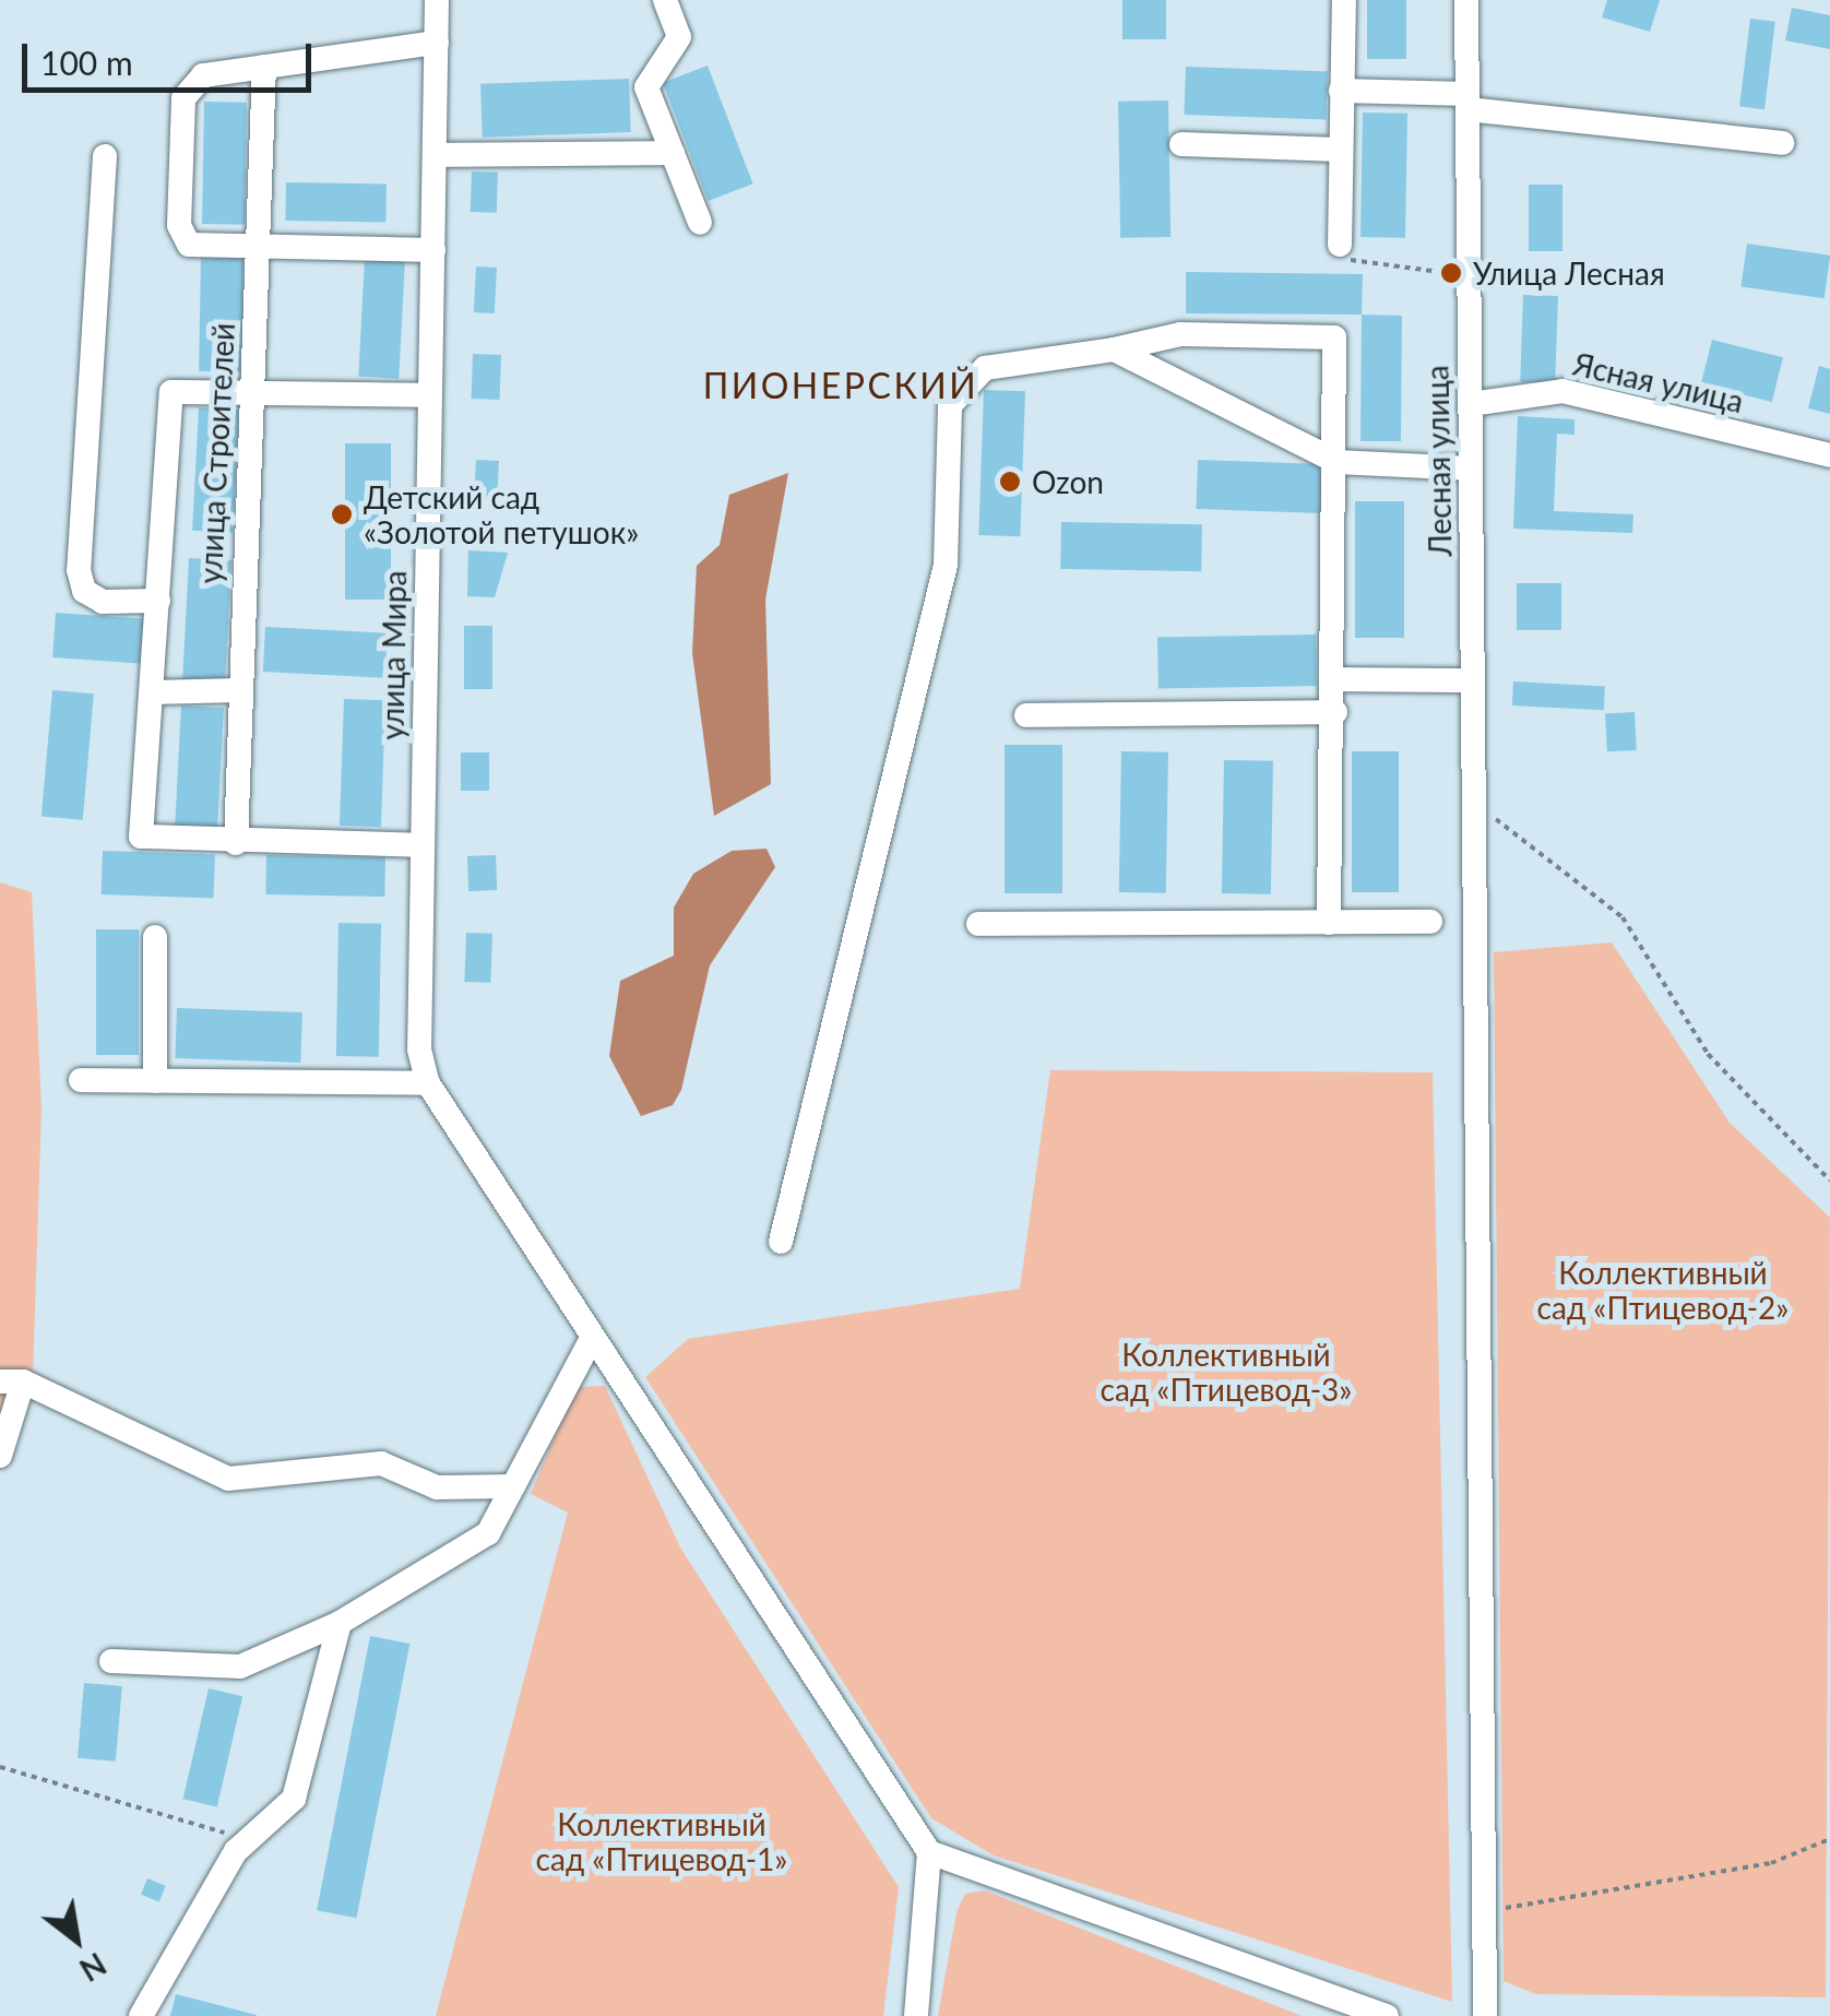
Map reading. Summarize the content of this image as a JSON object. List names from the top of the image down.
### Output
{
  "streets": {
    "street": [
      "Ясная улица",
      "улица Строителей",
      "Лесная улица",
      "улица Мира"
    ]
  },
  "crossings": [
    ["Ясная улица", "Лесная улица"]
  ],
  "districts": ["ПИОНЕРСКИЙ"],
  "parks": ["Коллективный сад «Птицевод-2»", "Коллективный сад «Птицевод-3»", "Коллективный сад «Птицевод-1»"],
  "places": ["Улица Лесная", "Ozon", "Детский сад «Золотой петушок»"],
  "scale_bar": "100 m",
  "north": "bottom right"
}
